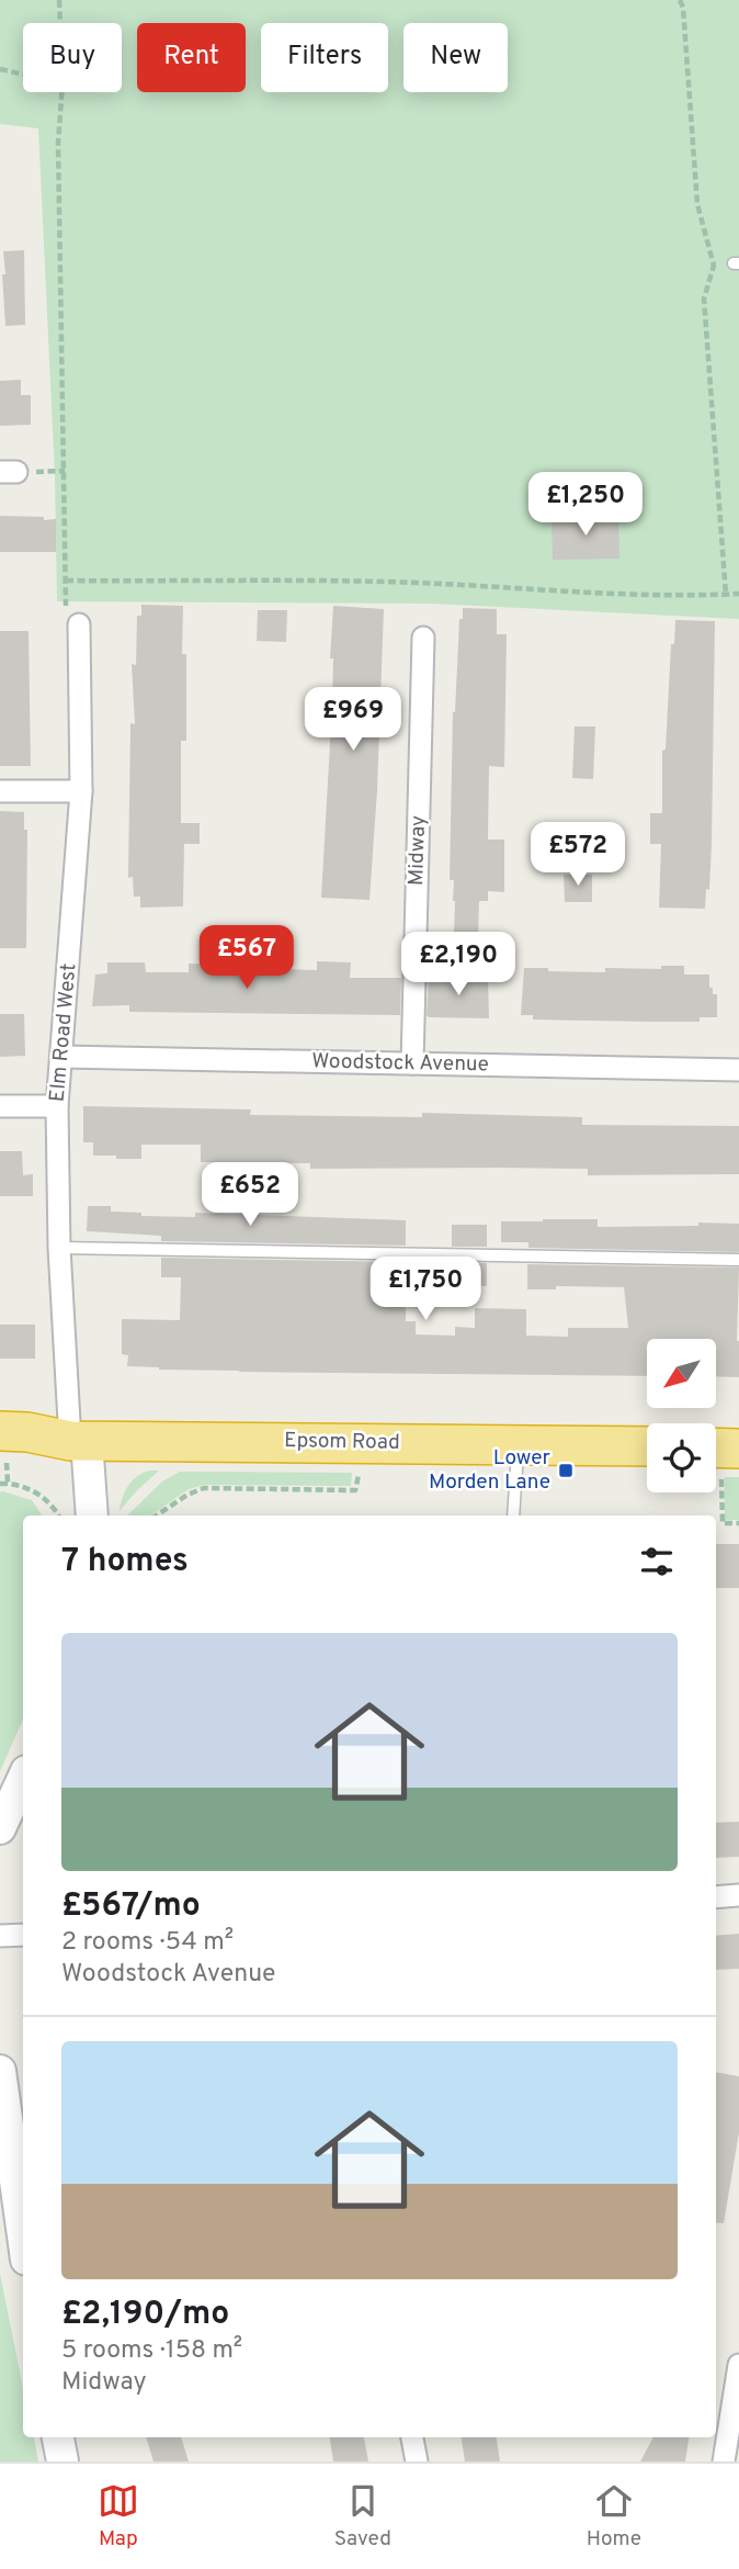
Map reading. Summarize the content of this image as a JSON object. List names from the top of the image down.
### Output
{
  "streets": {
    "highway": ["Epsom Road"],
    "street": ["Midway", "Elm Road West", "Woodstock Avenue"]
  },
  "crossings": [
    ["Midway", "Woodstock Avenue"],
    ["Elm Road West", "Woodstock Avenue"],
    ["Elm Road West", "Epsom Road"]
  ],
  "places": {
    "transit": ["Lower Morden Lane"]
  },
  "north": "bottom left",
  "page": {
    "chip": [
      "Buy",
      "Rent",
      "Filters",
      "New"
    ],
    "price": [
      "£1,250",
      "£969",
      "£572",
      "£567",
      "£2,190",
      "£652",
      "£1,750"
    ],
    "heading": "7 homes",
    "list": [
      {
        "name": "£567/mo",
        "note": "2 rooms · 54 m² · Woodstock Avenue"
      },
      {
        "name": "£2,190/mo",
        "note": "5 rooms · 158 m² · Midway"
      }
    ],
    "tabs": ["Map", "Saved", "Home"]
  }
}
